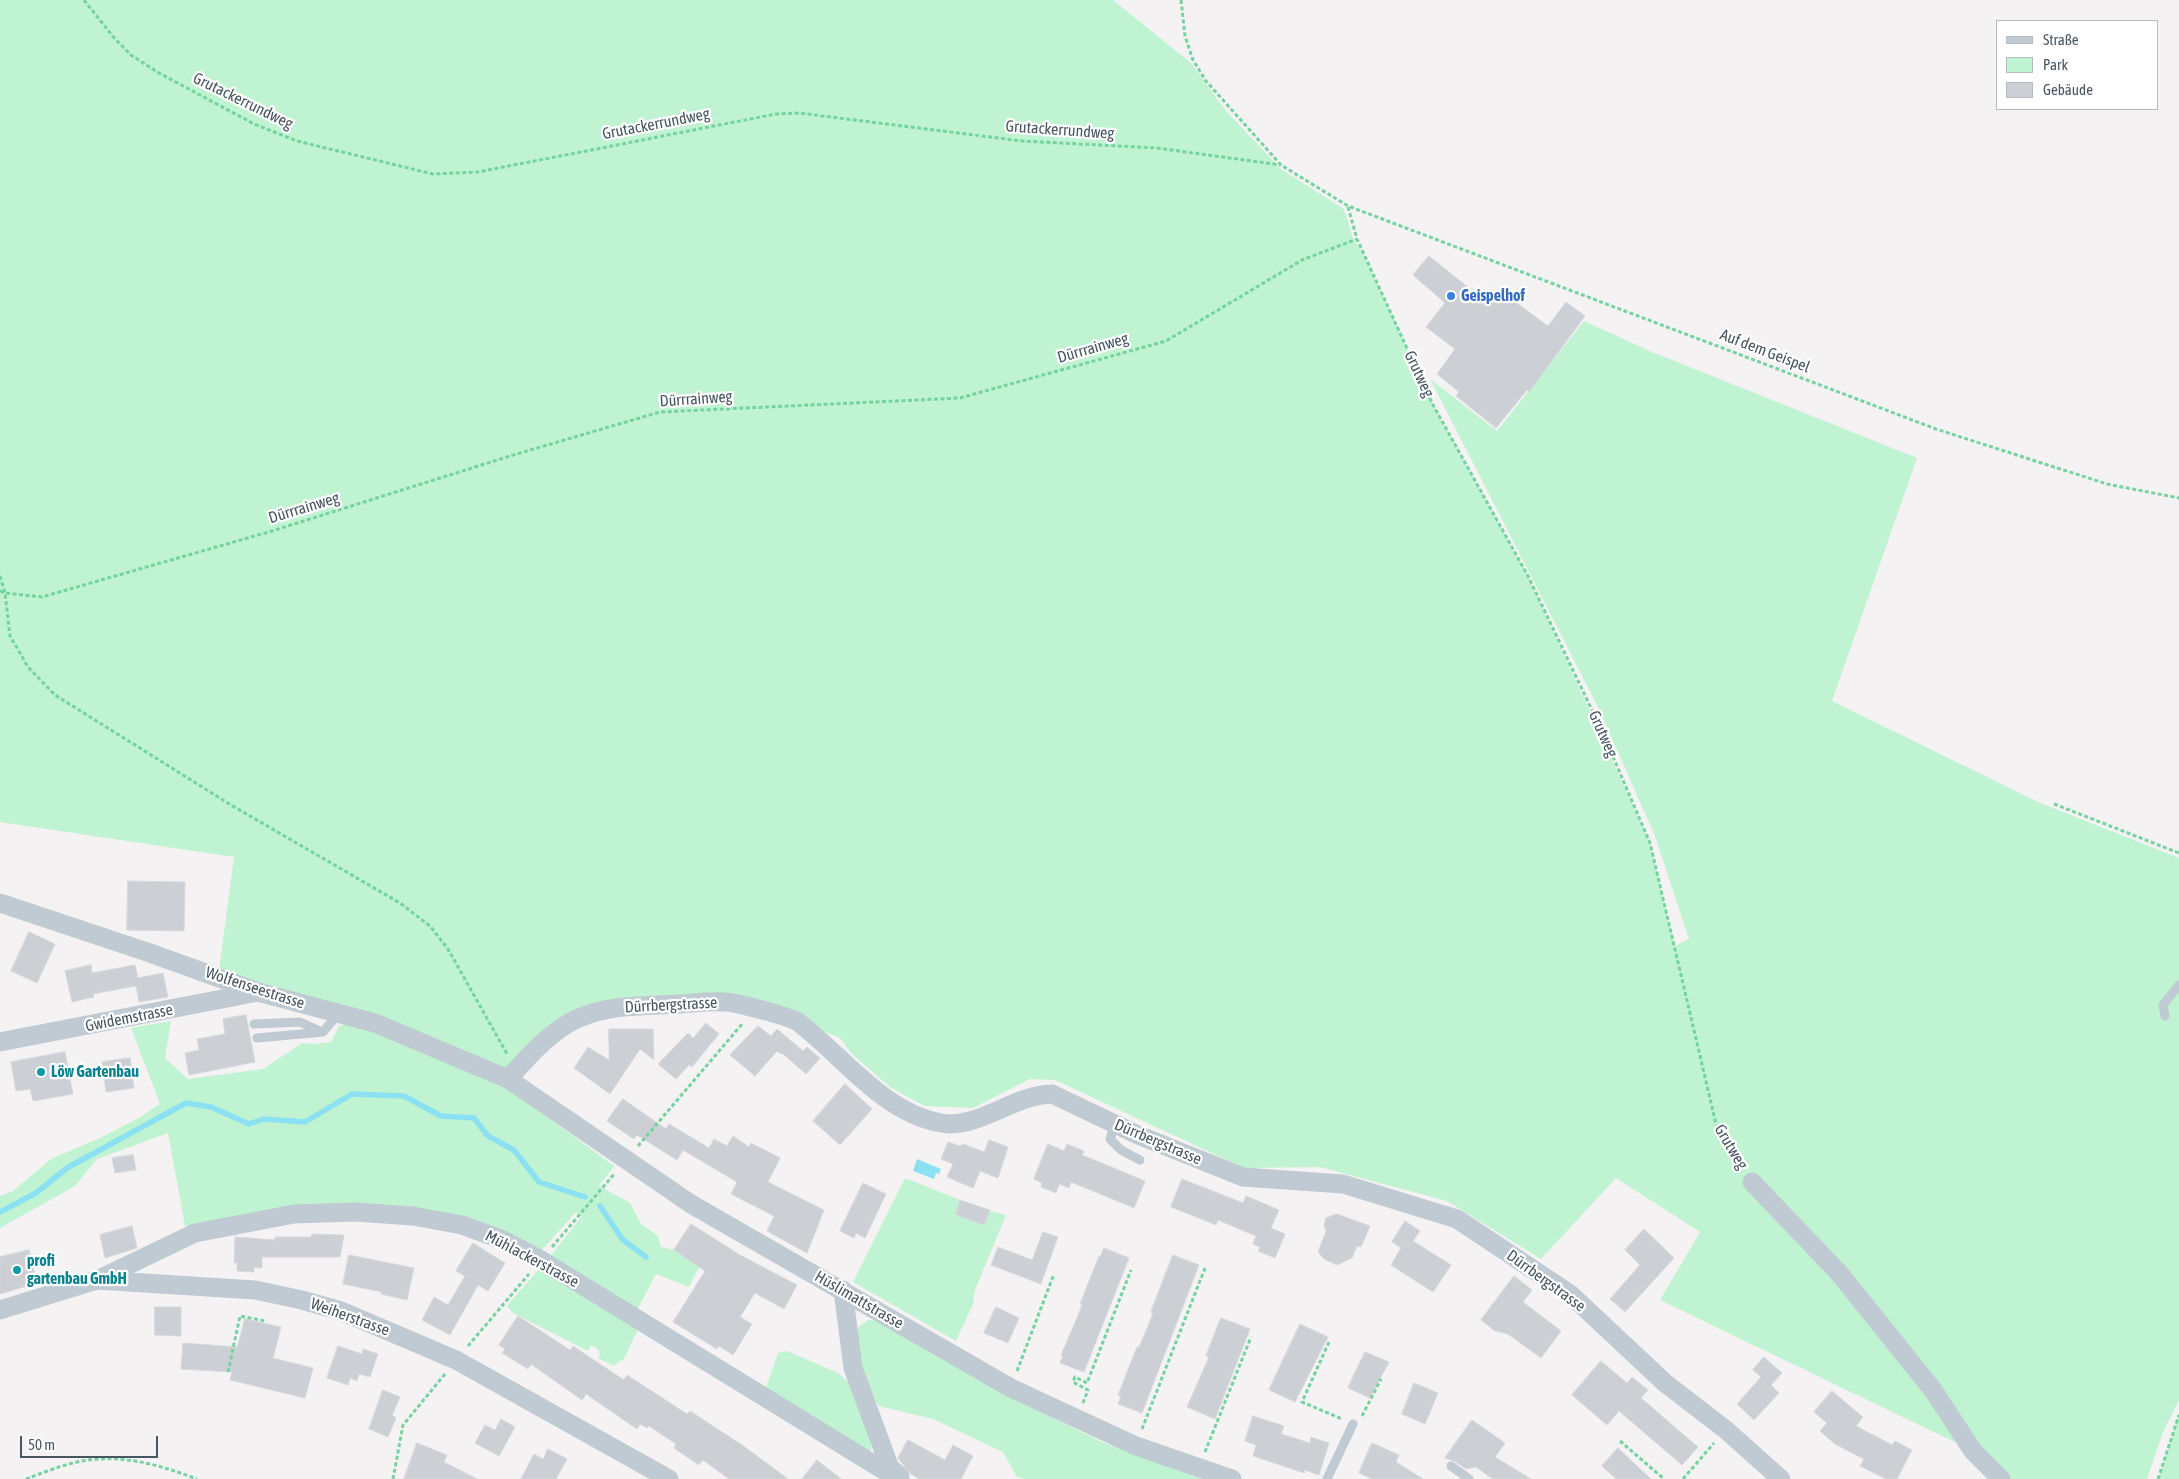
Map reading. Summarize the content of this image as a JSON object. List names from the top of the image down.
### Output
{
  "streets": {
    "street": [
      "Grutweg",
      "Wolfenseestrasse",
      "Dürrbergstrasse",
      "Gwidemstrasse",
      "Mühlackerstrasse",
      "Hüslimattstrasse",
      "Weiherstrasse"
    ],
    "path": ["Grutackerrundweg", "Dürrrainweg", "Auf dem Geispel"]
  },
  "crossings": [
    ["Dürrrainweg", "Grutweg"],
    ["Auf dem Geispel", "Grutweg"],
    ["Wolfenseestrasse", "Dürrbergstrasse"],
    ["Wolfenseestrasse", "Gwidemstrasse"],
    ["Wolfenseestrasse", "Hüslimattstrasse"],
    ["Dürrbergstrasse", "Hüslimattstrasse"],
    ["Mühlackerstrasse", "Weiherstrasse"]
  ],
  "places": ["Geispelhof", "Löw Gartenbau", "profi gartenbau GmbH"],
  "legend": ["Straße", "Park", "Gebäude"],
  "scale_bar": "50 m"
}
